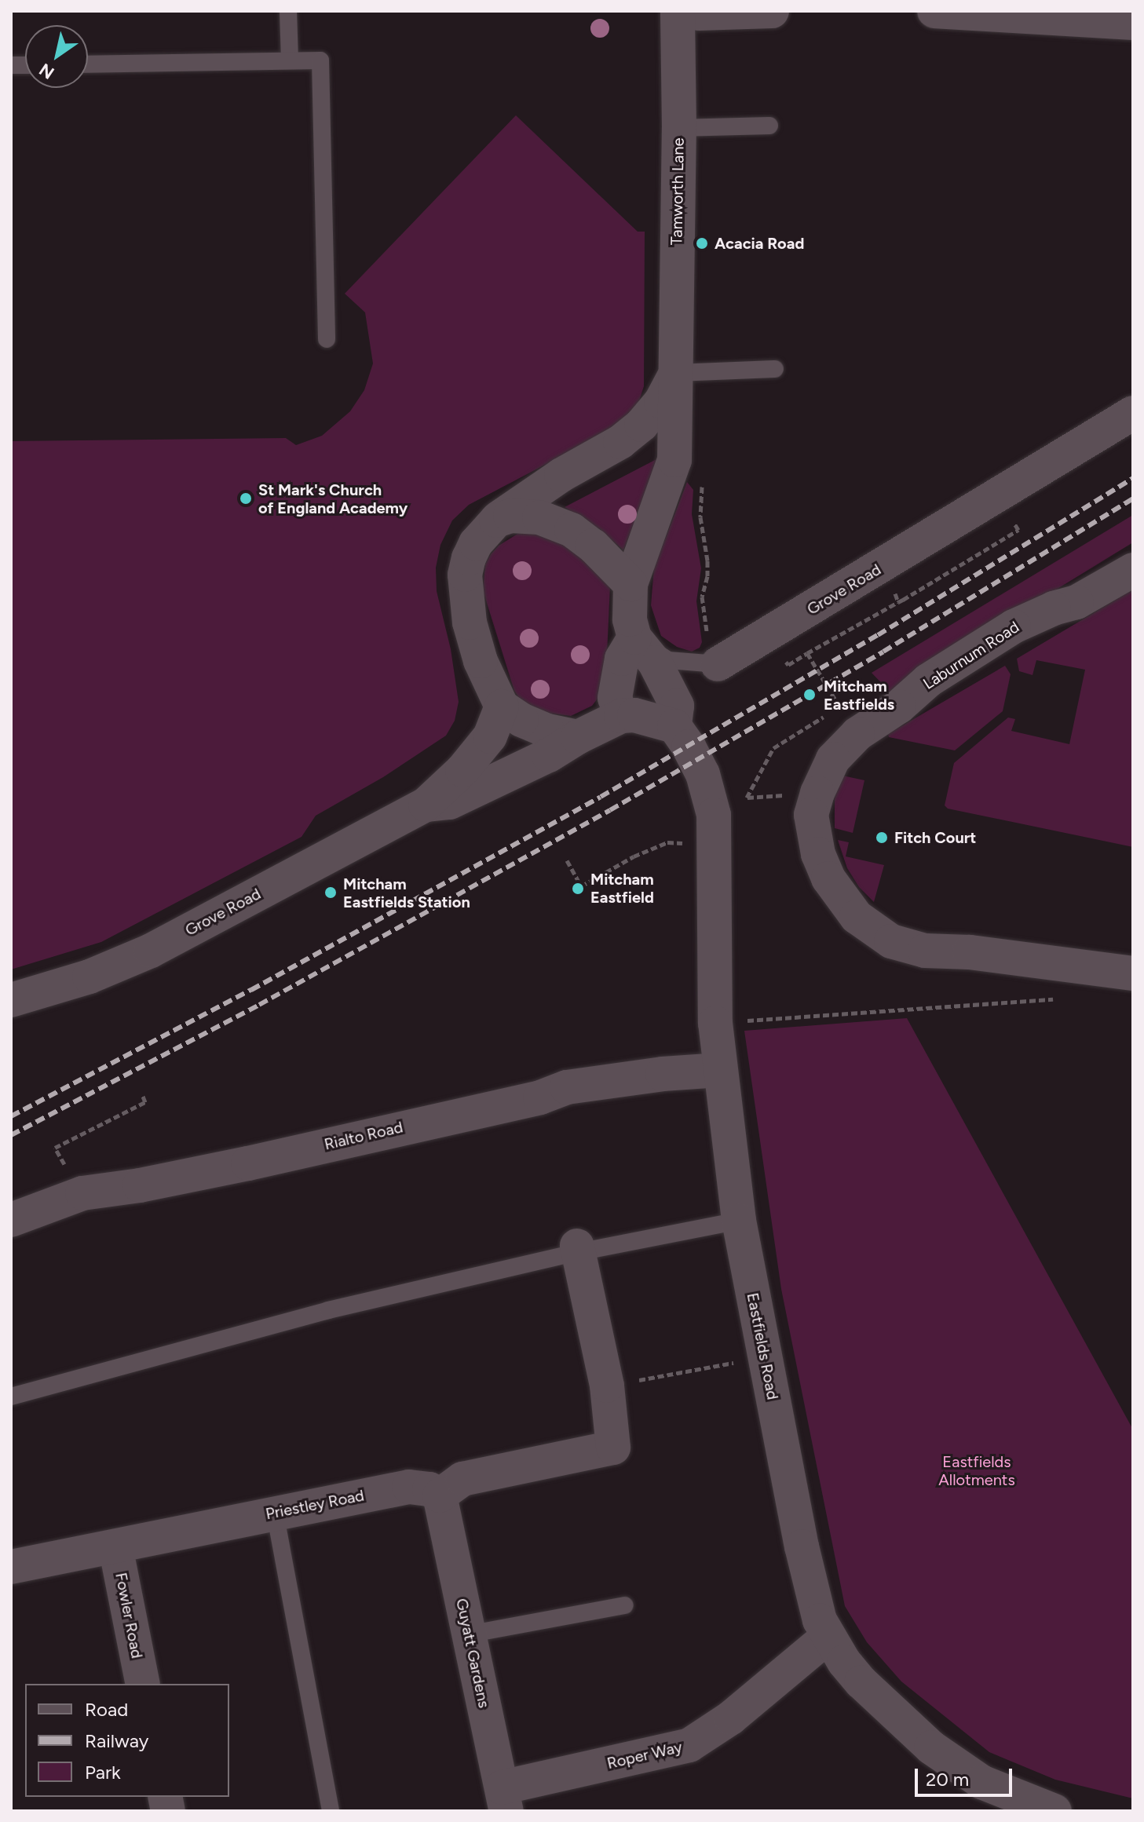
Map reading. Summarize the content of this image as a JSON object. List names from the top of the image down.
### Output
{
  "streets": {
    "street": [
      "Tamworth Lane",
      "Grove Road",
      "Laburnum Road",
      "Rialto Road",
      "Eastfields Road",
      "Priestley Road",
      "Fowler Road",
      "Guyatt Gardens",
      "Roper Way"
    ]
  },
  "crossings": [
    ["Tamworth Lane", "Grove Road"],
    ["Rialto Road", "Eastfields Road"],
    ["Eastfields Road", "Roper Way"],
    ["Priestley Road", "Fowler Road"],
    ["Priestley Road", "Guyatt Gardens"],
    ["Guyatt Gardens", "Roper Way"]
  ],
  "parks": ["Eastfields Allotments"],
  "places": [
    "Acacia Road",
    "St Mark's Church of England Academy",
    "Mitcham Eastfields",
    "Fitch Court",
    "Mitcham Eastfield",
    "Mitcham Eastfields Station"
  ],
  "legend": ["Road", "Railway", "Park"],
  "scale_bar": "20 m",
  "north": "bottom left"
}
